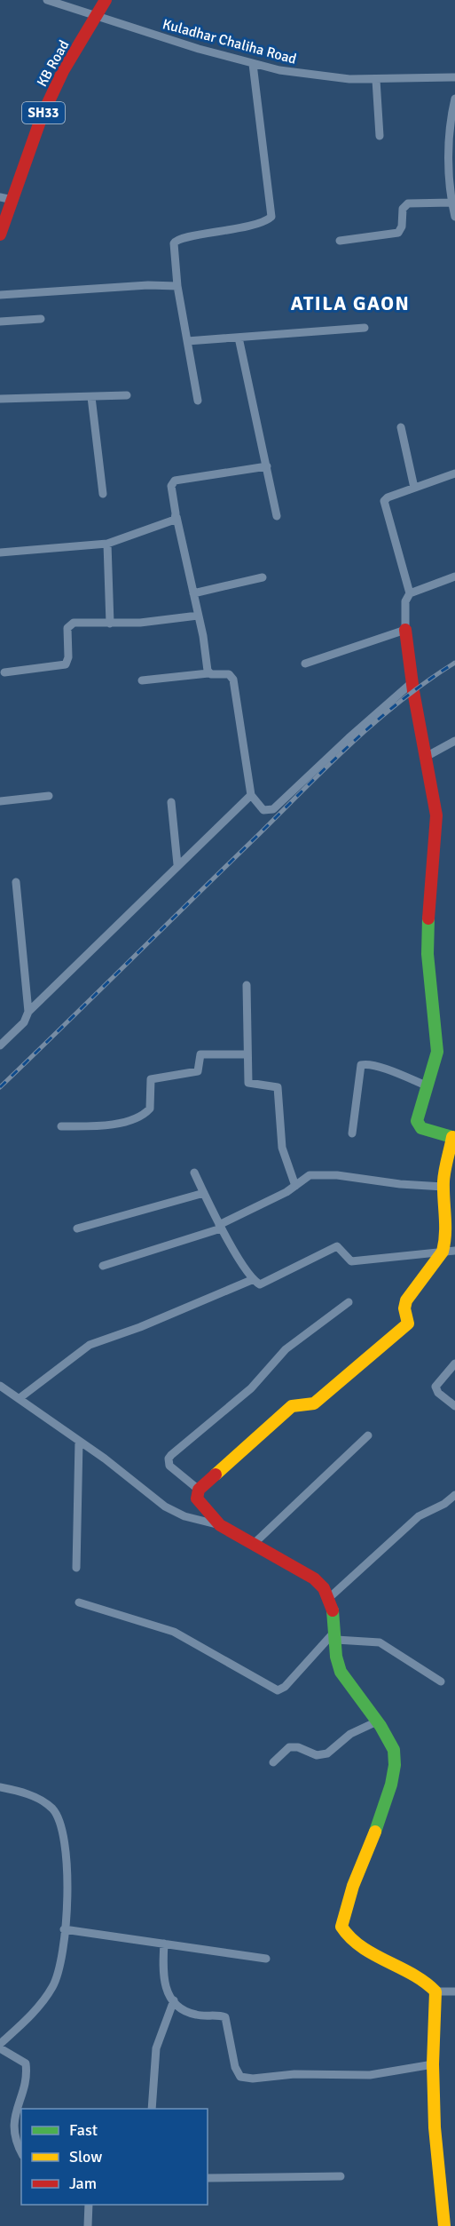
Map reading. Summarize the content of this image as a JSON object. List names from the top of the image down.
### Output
{
  "streets": {
    "street": ["Kuladhar Chaliha Road", "KB Road", "SH33"]
  },
  "crossings": [
    ["Kuladhar Chaliha Road", "KB Road"]
  ],
  "districts": ["ATILA GAON"],
  "legend": ["Fast", "Slow", "Jam"]
}
